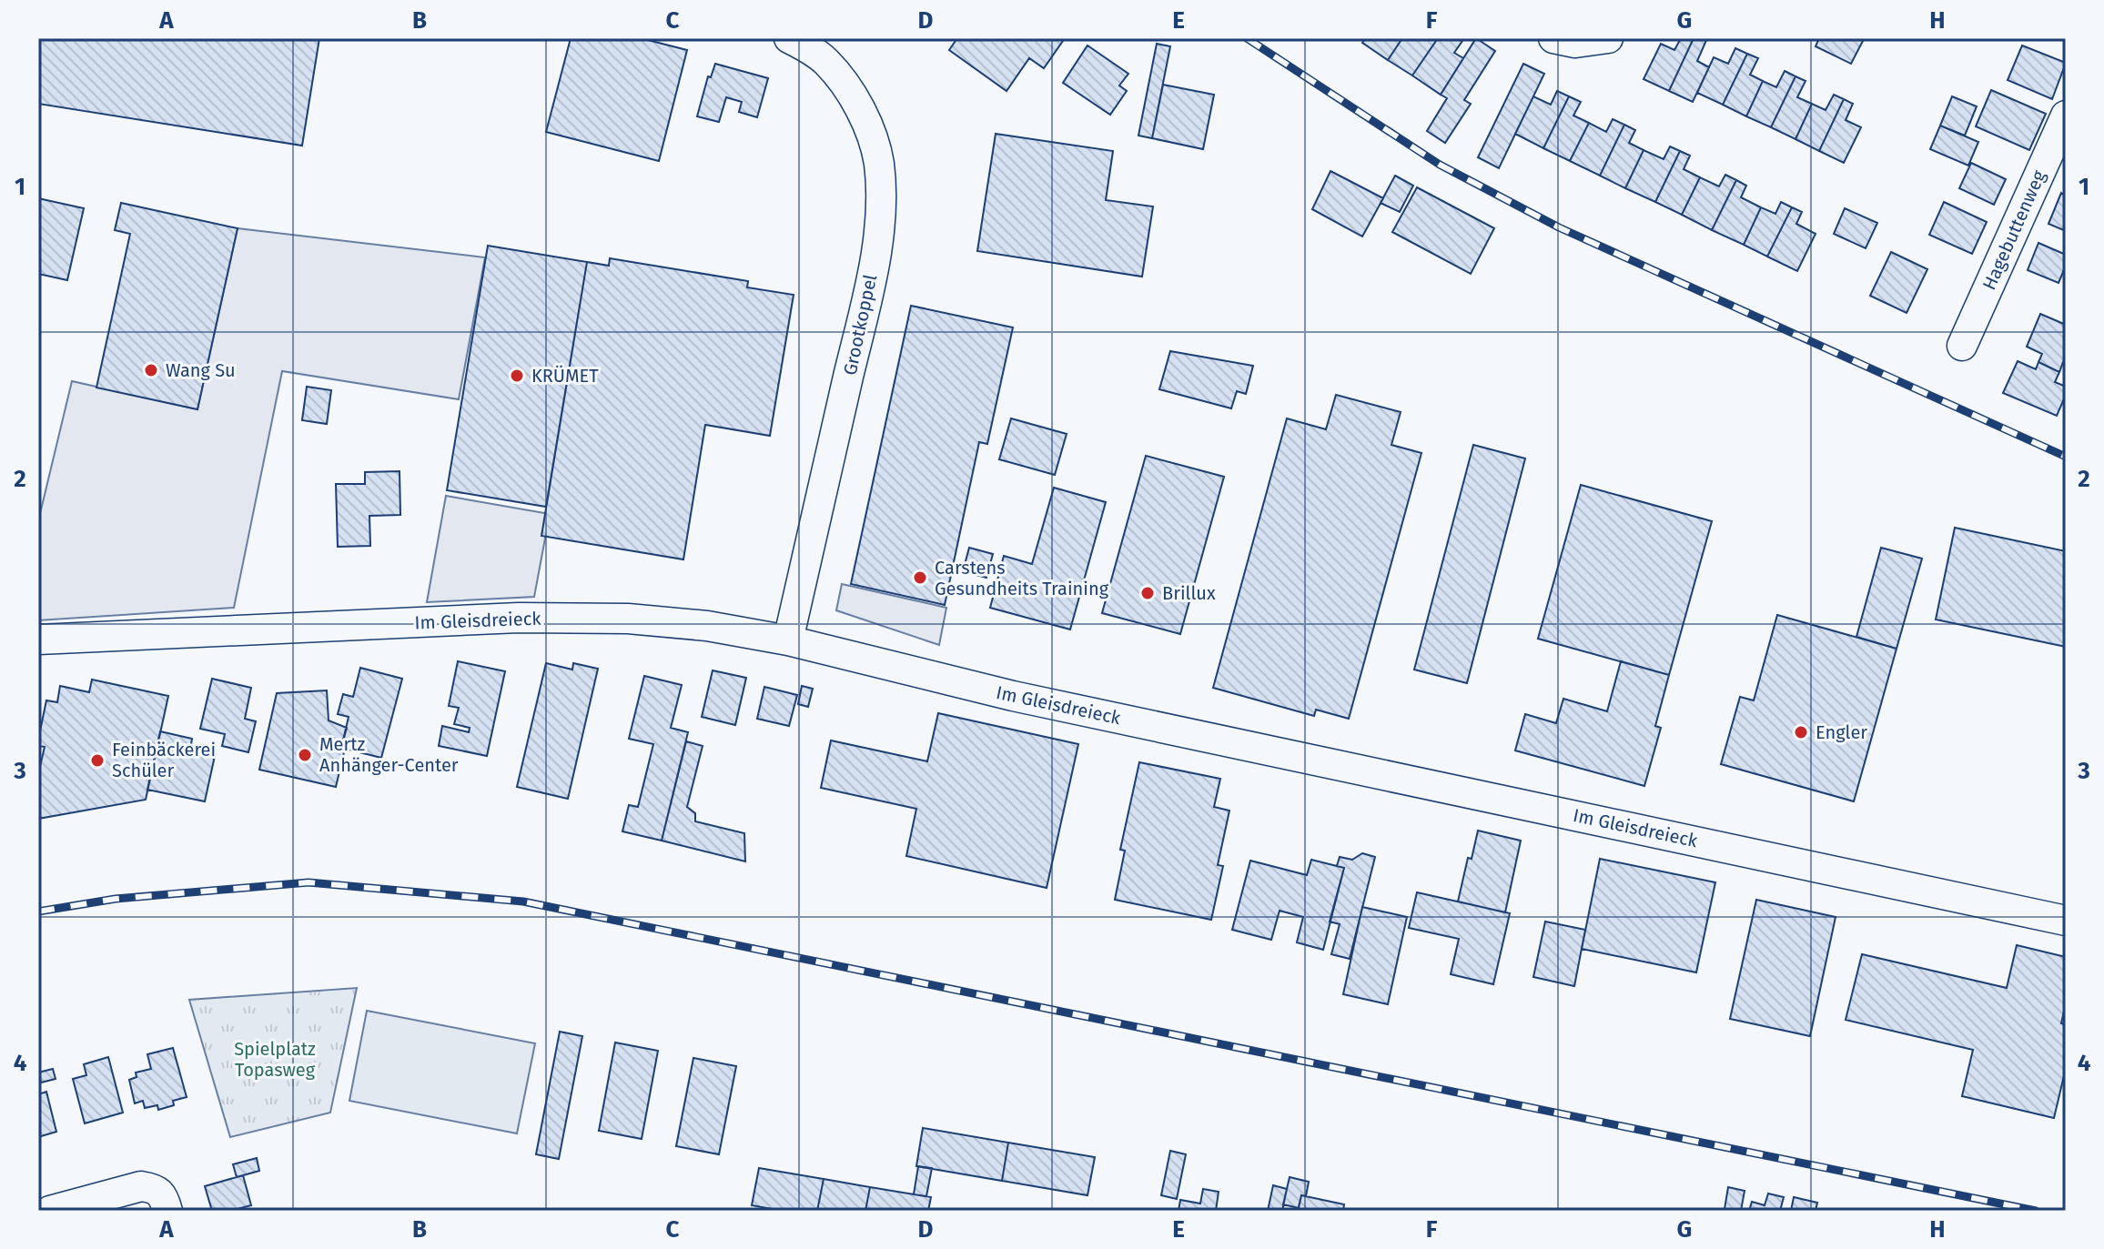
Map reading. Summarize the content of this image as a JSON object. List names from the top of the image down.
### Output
{
  "streets": {
    "street": ["Hagebuttenweg", "Grootkoppel", "Im Gleisdreieck"]
  },
  "crossings": [
    ["Grootkoppel", "Im Gleisdreieck"]
  ],
  "parks": ["Spielplatz Topasweg"],
  "places": [
    "Wang Su",
    "KRÜMET",
    "Carstens Gesundheits Training",
    "Brillux",
    "Engler",
    "Mertz Anhänger-Center",
    "Feinbäckerei Schüler"
  ],
  "grid": {
    "columns": [
      "A",
      "B",
      "C",
      "D",
      "E",
      "F",
      "G",
      "H"
    ],
    "rows": [
      "1",
      "2",
      "3",
      "4"
    ]
  }
}
